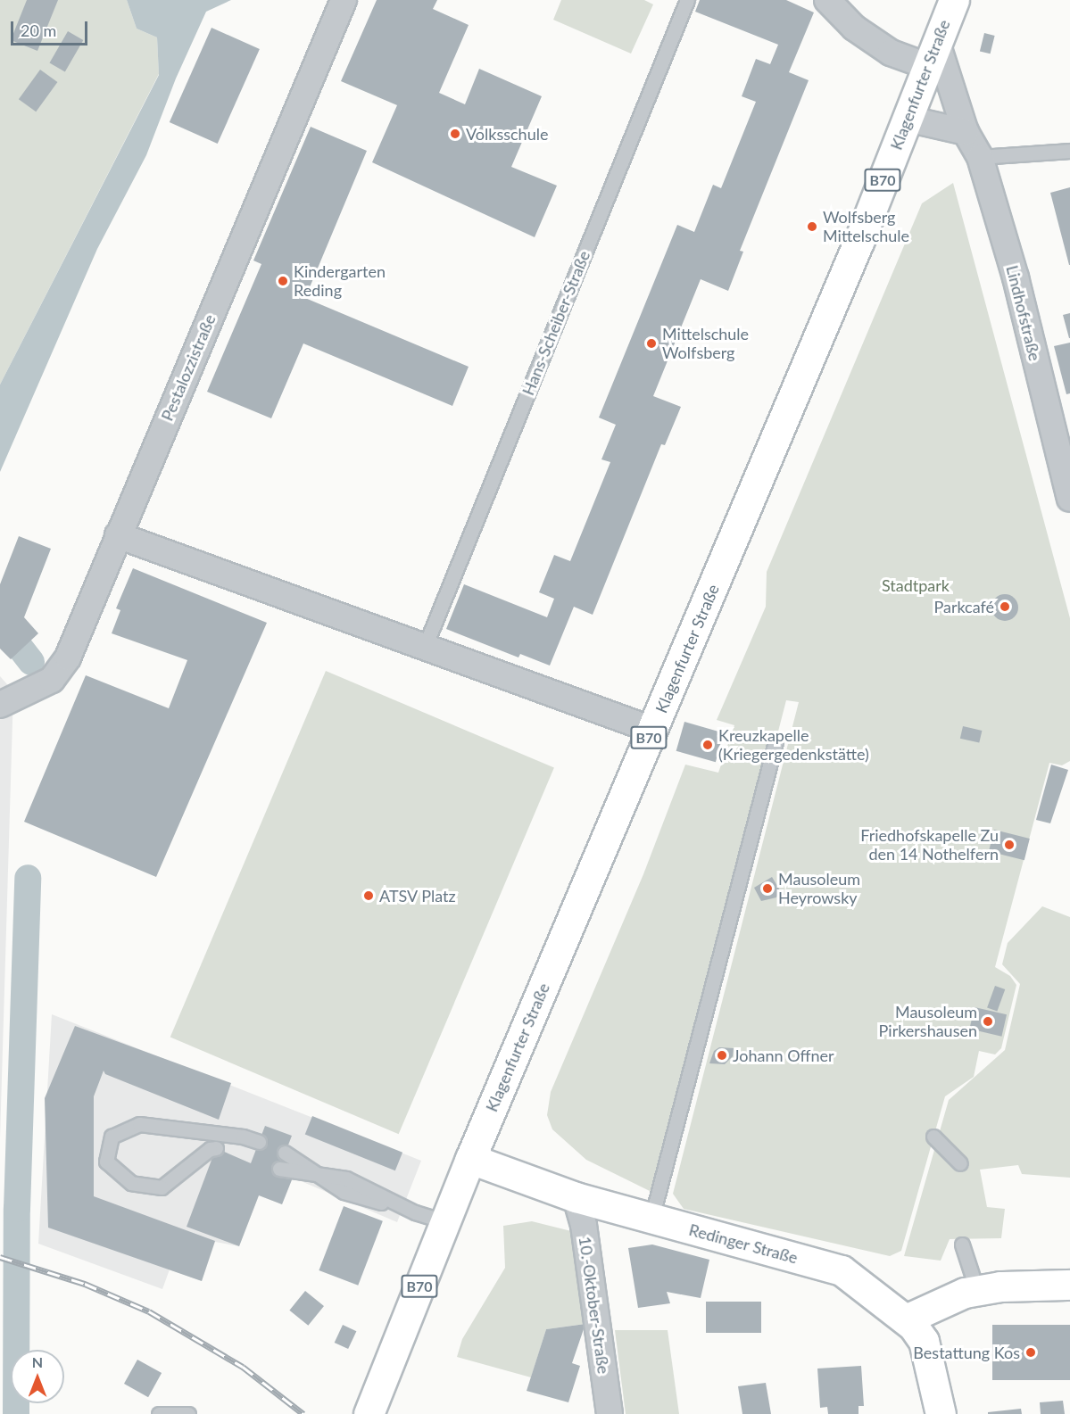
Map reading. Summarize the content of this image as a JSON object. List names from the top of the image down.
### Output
{
  "streets": {
    "main road": ["Klagenfurter Straße", "B70", "Redinger Straße"],
    "street": ["Lindhofstraße", "Pestalozzistraße", "10.-Oktober-Straße"],
    "lane": ["Hans-Scheiber-Straße"]
  },
  "crossings": [
    ["Klagenfurter Straße", "Lindhofstraße"],
    ["Klagenfurter Straße", "Redinger Straße"],
    ["Redinger Straße", "10.-Oktober-Straße"]
  ],
  "parks": ["Stadtpark"],
  "places": [
    "Volksschule",
    "Wolfsberg Mittelschule",
    "Kindergarten Reding",
    "Mittelschule Wolfsberg",
    "Parkcafé",
    "Kreuzkapelle (Kriegergedenkstätte)",
    "Friedhofskapelle Zu den 14 Nothelfern",
    "Mausoleum Heyrowsky",
    "ATSV Platz",
    "Mausoleum Pirkershausen",
    "Johann Offner",
    "Bestattung Kos"
  ],
  "scale_bar": "20 m",
  "north": "top"
}
